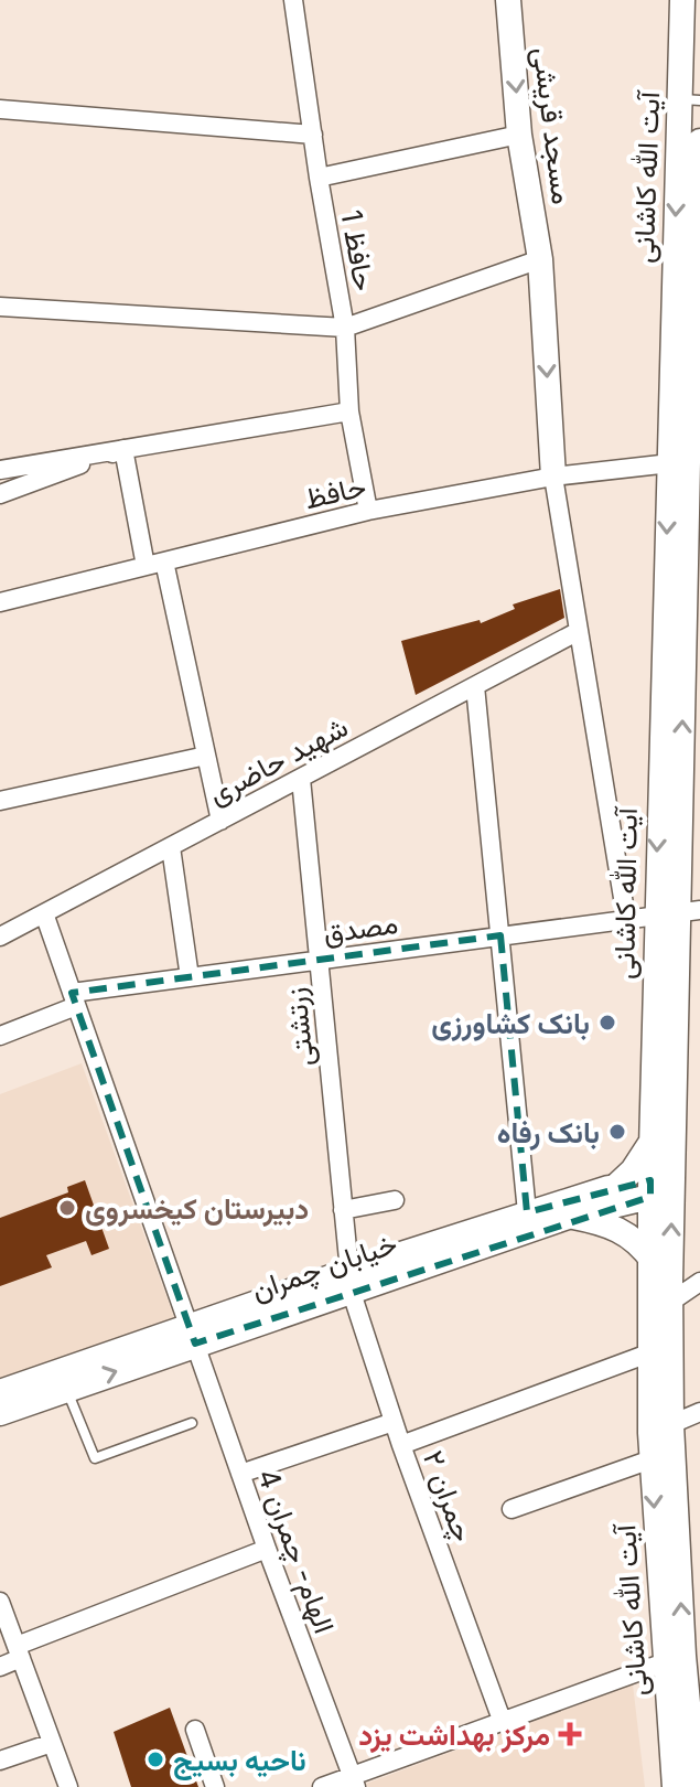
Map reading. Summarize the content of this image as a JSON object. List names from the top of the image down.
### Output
{
  "streets": {
    "main road": ["مسجد قریشی", "آیت الله کاشانی", "خیابان چمران"],
    "street": [
      "حافظ 1",
      "حافظ",
      "شهید حاضری",
      "مصدق",
      "زرتشتی",
      "چمران ۲",
      "الهام- چمران 4"
    ]
  },
  "crossings": [
    ["مسجد قریشی", "حافظ"],
    ["آیت الله کاشانی", "حافظ"],
    ["آیت الله کاشانی", "مصدق"],
    ["آیت الله کاشانی", "خیابان چمران"],
    ["حافظ 1", "حافظ"],
    ["شهید حاضری", "زرتشتی"],
    ["شهید حاضری", "الهام- چمران 4"],
    ["مصدق", "زرتشتی"],
    ["مصدق", "الهام- چمران 4"],
    ["زرتشتی", "خیابان چمران"],
    ["زرتشتی", "چمران ۲"],
    ["خیابان چمران", "چمران ۲"],
    ["خیابان چمران", "الهام- چمران 4"]
  ],
  "one_way": ["مسجد قریشی"],
  "places": {
    "other": [
      "بانک کشاورزی",
      "بانک رفاه",
      "دبیرستان کیخسروی",
      "ناحیه بسیج"
    ],
    "health": ["مرکز بهداشت یزد"]
  }
}
